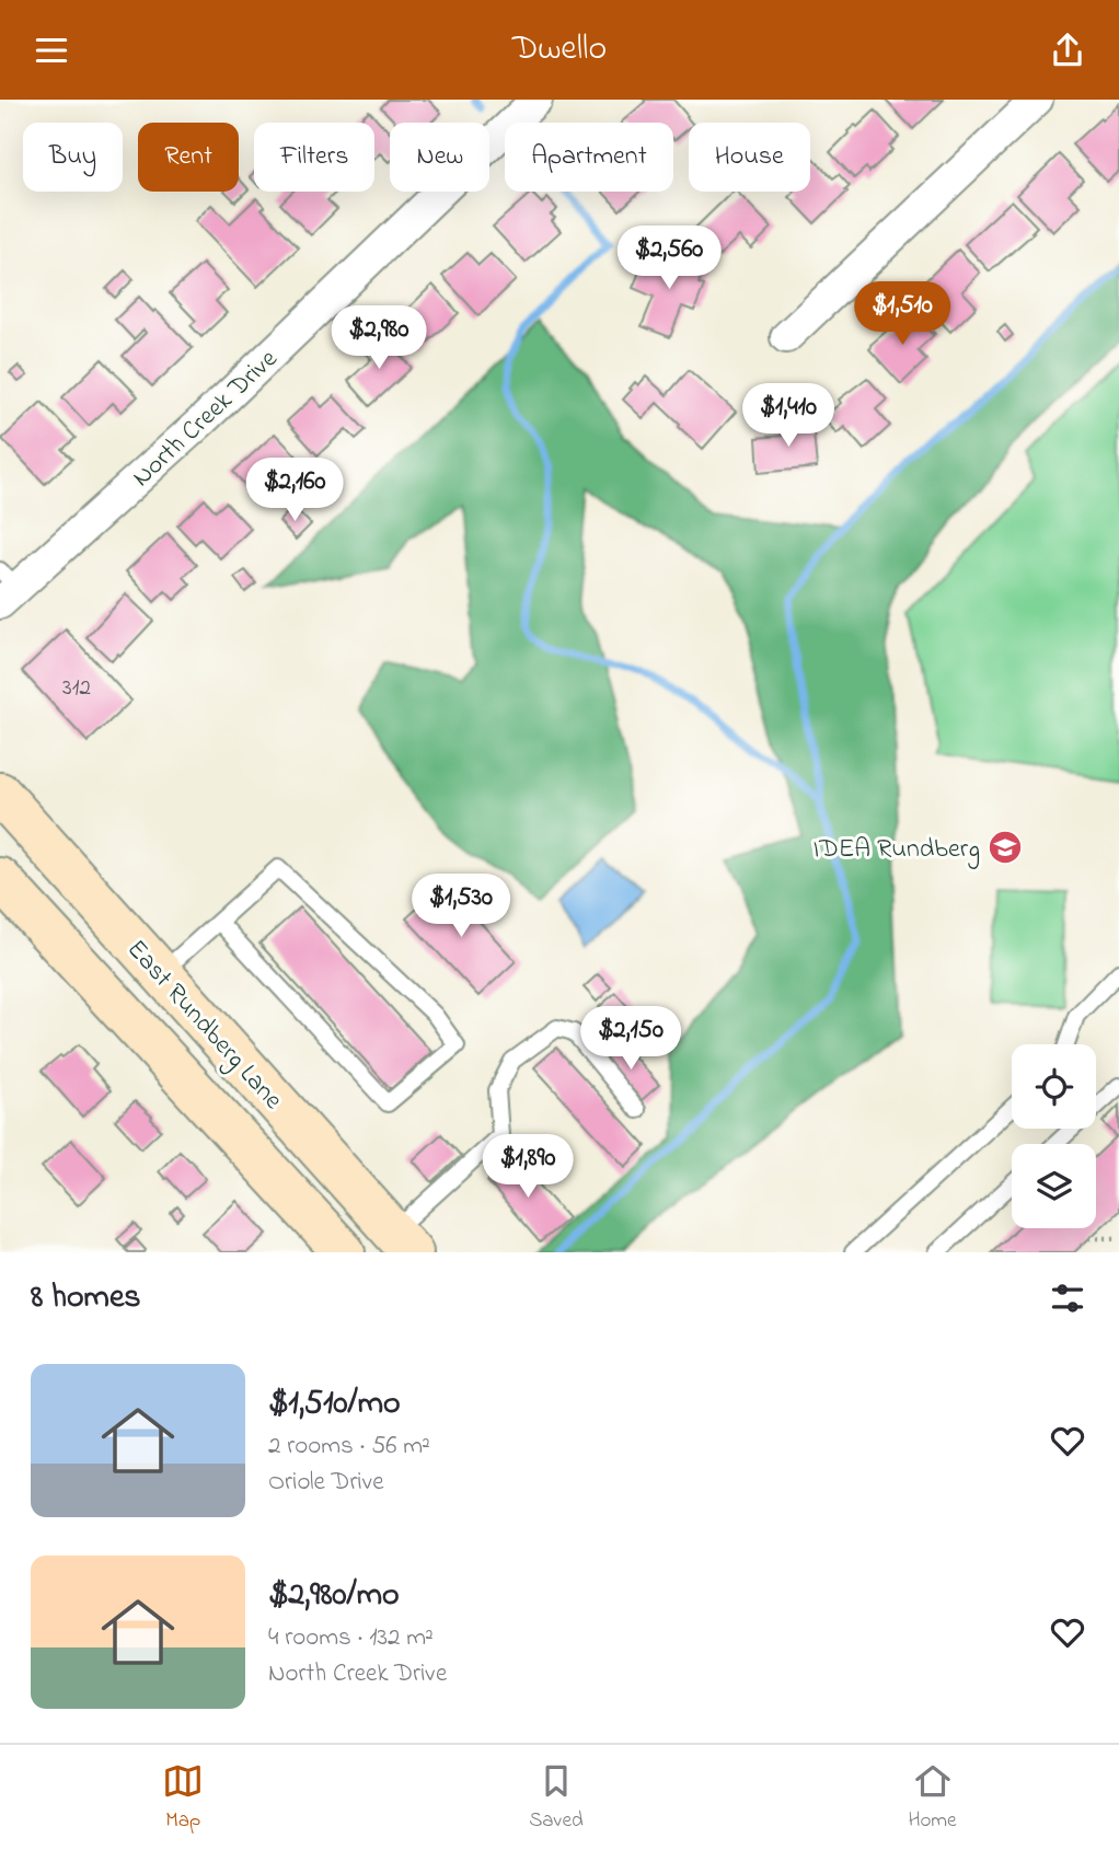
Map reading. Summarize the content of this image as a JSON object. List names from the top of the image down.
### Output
{
  "streets": {
    "main road": ["East Rundberg Lane"],
    "street": ["North Creek Drive"]
  },
  "places": {
    "school or university": ["IDEA Rundberg"]
  },
  "house_numbers": ["312"],
  "page": {
    "header": "Dwello",
    "chip": [
      "Buy",
      "Rent",
      "Filters",
      "New",
      "Apartment",
      "House"
    ],
    "price": [
      "$2,560",
      "$1,510",
      "$2,980",
      "$1,410",
      "$2,160",
      "$1,530",
      "$2,150",
      "$1,890"
    ],
    "heading": "8 homes",
    "list": [
      {
        "name": "$1,510/mo",
        "note": "2 rooms · 56 m² · Oriole Drive"
      },
      {
        "name": "$2,980/mo",
        "note": "4 rooms · 132 m² · North Creek Drive"
      }
    ],
    "tabs": ["Map", "Saved", "Home"]
  }
}
